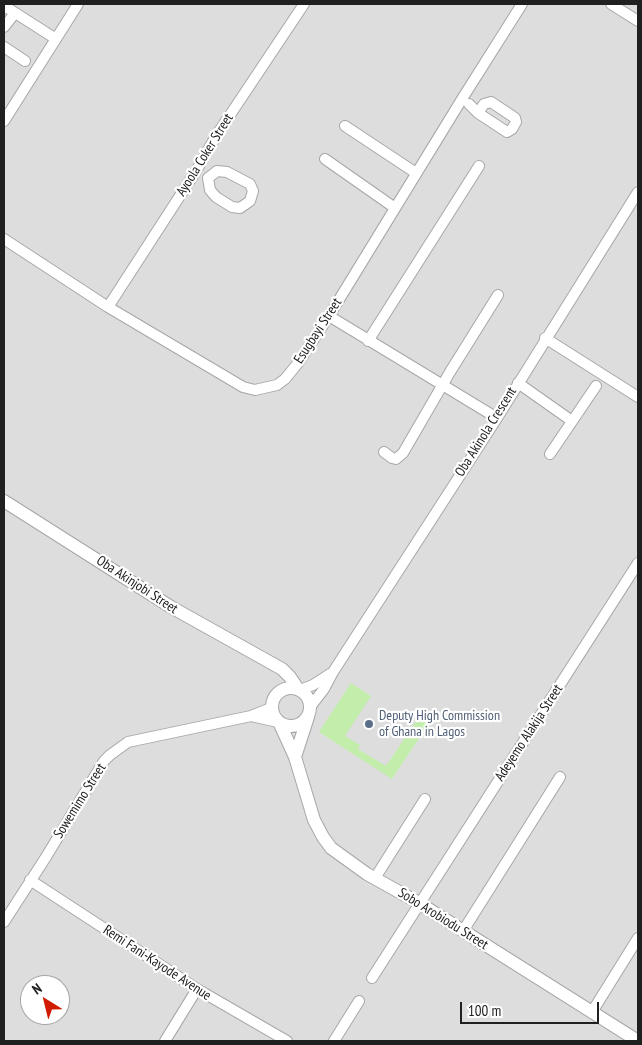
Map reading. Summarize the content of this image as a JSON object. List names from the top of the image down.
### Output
{
  "streets": {
    "street": [
      "Ayoola Coker Street",
      "Esugbayi Street",
      "Oba Akinola Crescent",
      "Oba Akinjobi Street",
      "Adeyemo Alakija Street",
      "Sowemimo Street",
      "Sobo Arobiodu Street",
      "Remi Fani-Kayode Avenue"
    ]
  },
  "crossings": [
    ["Ayoola Coker Street", "Esugbayi Street"],
    ["Oba Akinola Crescent", "Oba Akinjobi Street"],
    ["Oba Akinola Crescent", "Sowemimo Street"],
    ["Oba Akinola Crescent", "Sobo Arobiodu Street"],
    ["Oba Akinjobi Street", "Sowemimo Street"],
    ["Oba Akinjobi Street", "Sobo Arobiodu Street"],
    ["Adeyemo Alakija Street", "Sobo Arobiodu Street"],
    ["Sowemimo Street", "Sobo Arobiodu Street"],
    ["Sowemimo Street", "Remi Fani-Kayode Avenue"]
  ],
  "places": ["Deputy High Commission of Ghana in Lagos"],
  "scale_bar": "100 m",
  "north": "top left"
}
